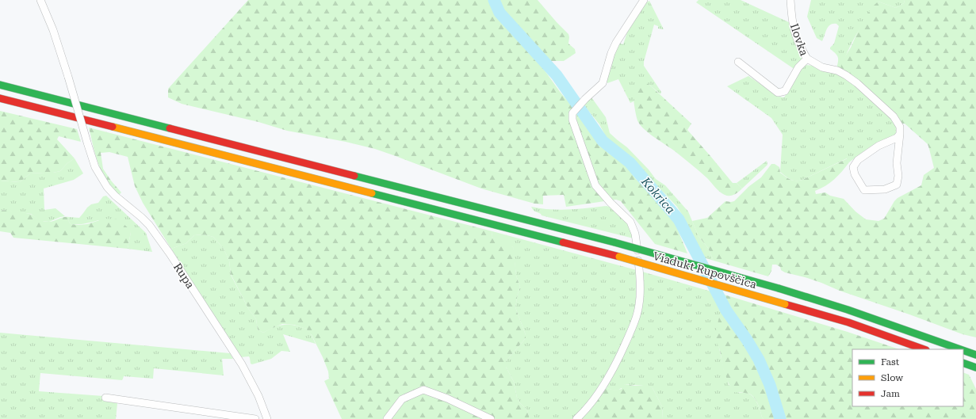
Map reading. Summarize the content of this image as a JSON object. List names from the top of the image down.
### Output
{
  "streets": {
    "highway": ["Viadukt Rupovščica"],
    "street": ["Ilovka", "Rupa"]
  },
  "water": ["Kokrica"],
  "legend": ["Fast", "Slow", "Jam"]
}
